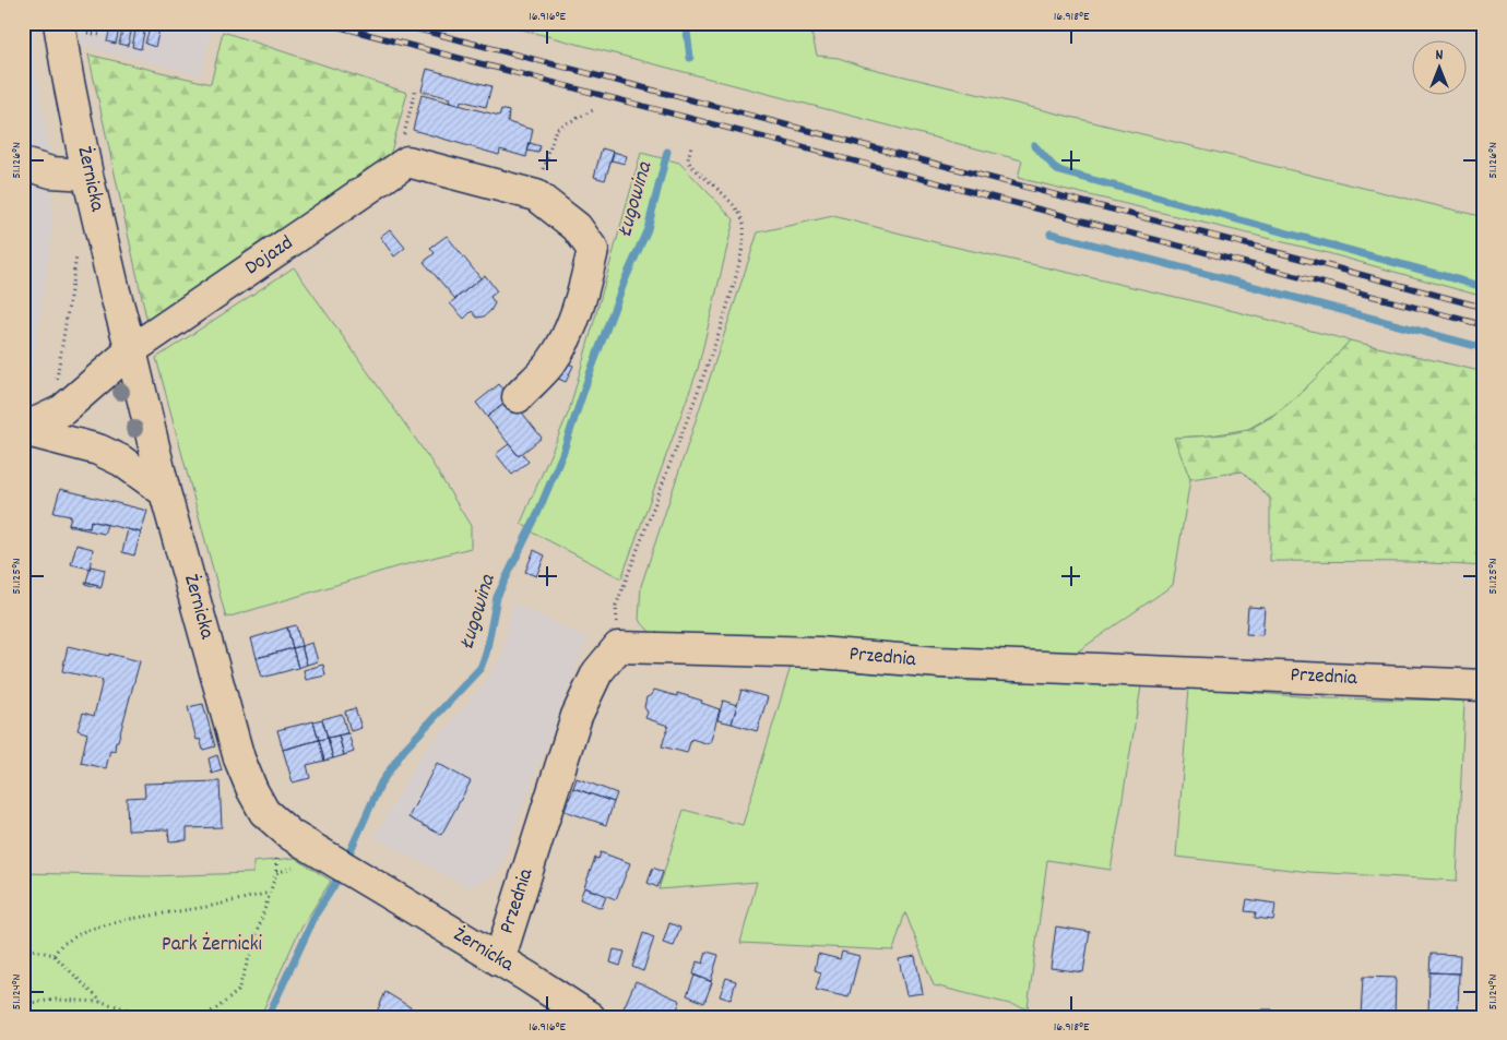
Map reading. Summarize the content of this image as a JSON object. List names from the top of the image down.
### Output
{
  "streets": {
    "street": ["Żernicka", "Dojazd", "Przednia"]
  },
  "crossings": [
    ["Żernicka", "Dojazd"],
    ["Żernicka", "Przednia"]
  ],
  "water": ["Ługowina"],
  "parks": ["Park Żernicki"],
  "north": "top",
  "coordinates": [
    "16.916°E",
    "16.918°E",
    "51.126°N",
    "51.125°N",
    "51.124°N"
  ]
}
